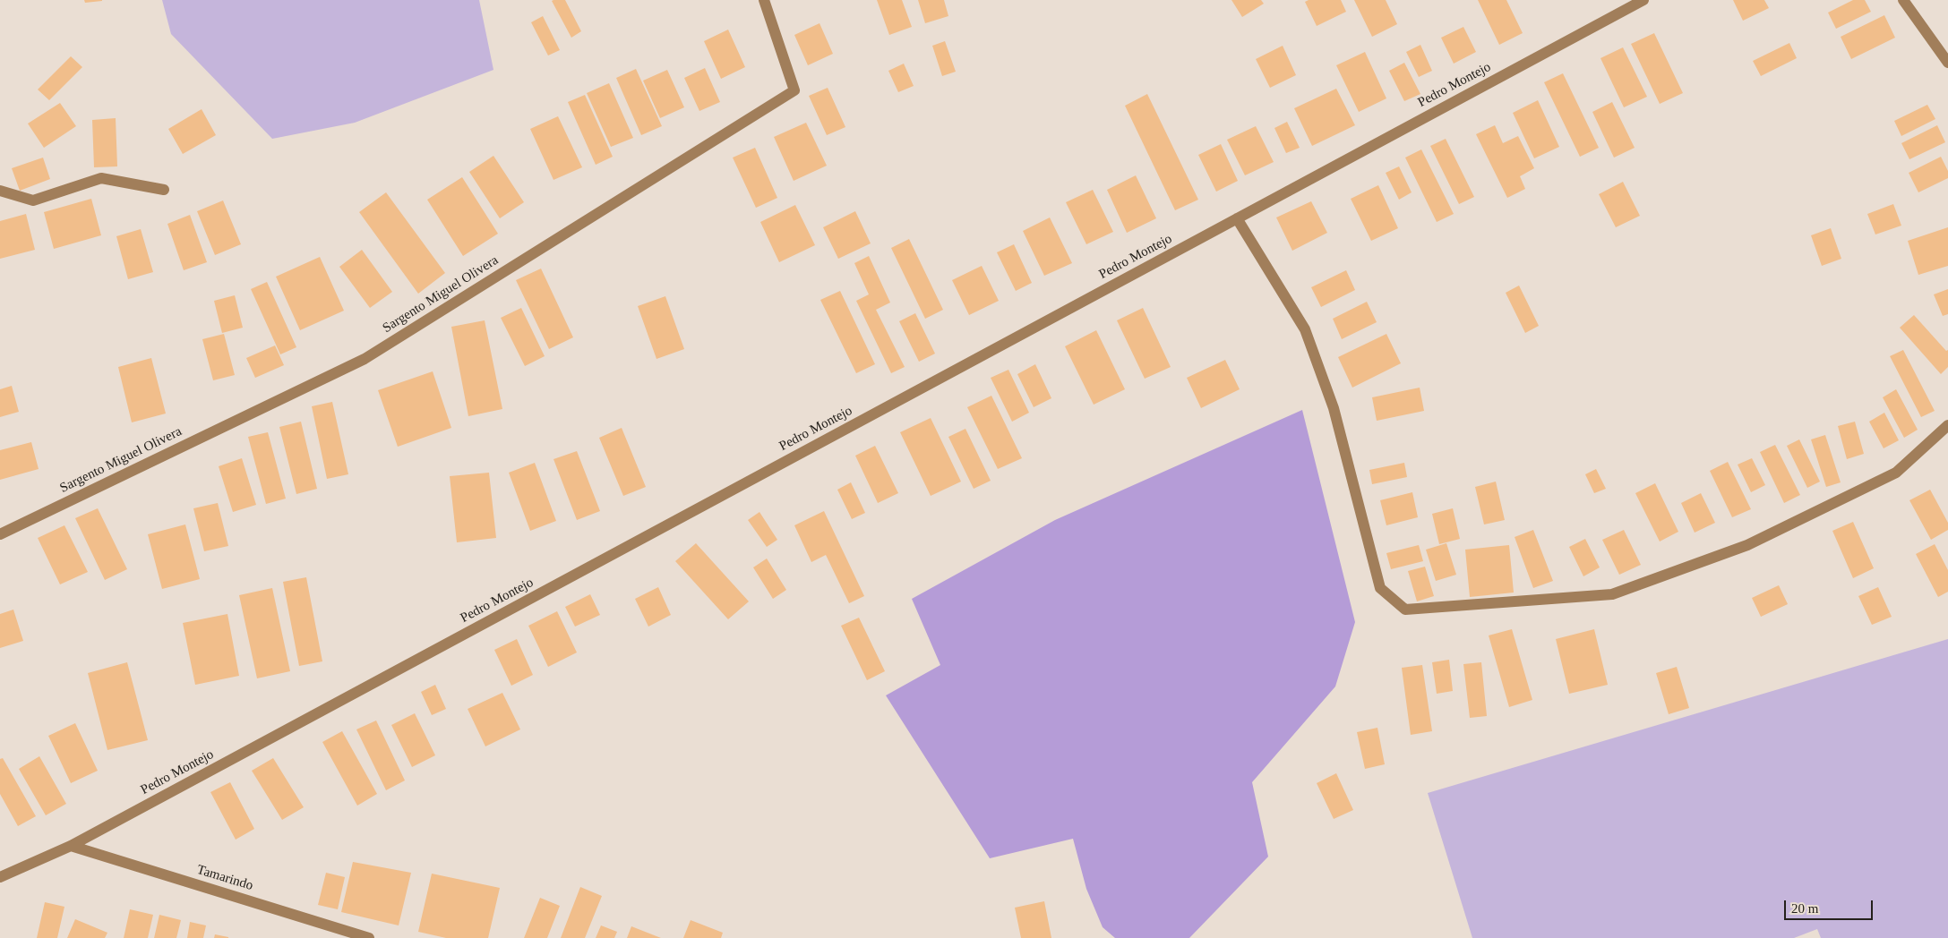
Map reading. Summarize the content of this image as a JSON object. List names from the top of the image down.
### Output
{
  "streets": {
    "street": ["Pedro Montejo", "Sargento Miguel Olivera", "Tamarindo"]
  },
  "crossings": [
    ["Pedro Montejo", "Tamarindo"]
  ],
  "scale_bar": "20 m"
}
